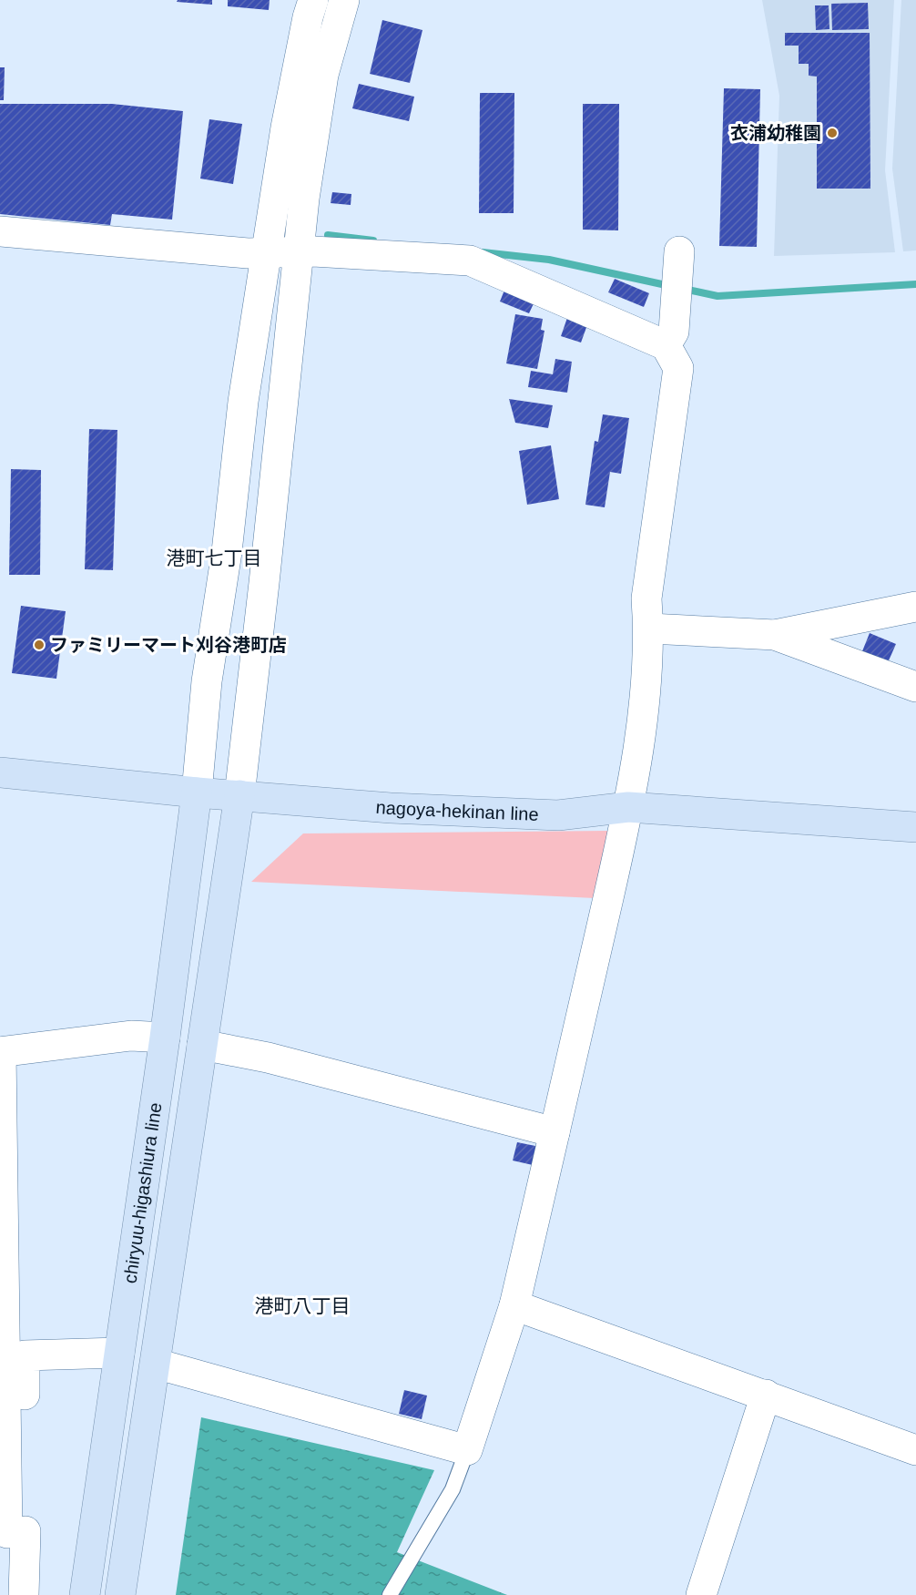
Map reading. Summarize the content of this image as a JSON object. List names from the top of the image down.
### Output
{
  "streets": {
    "main road": ["nagoya-hekinan line", "chiryuu-higashiura line"]
  },
  "crossings": [
    ["nagoya-hekinan line", "chiryuu-higashiura line"]
  ],
  "districts": ["港町七丁目", "港町八丁目"],
  "places": ["衣浦幼稚園", "ファミリーマート刈谷港町店"]
}
